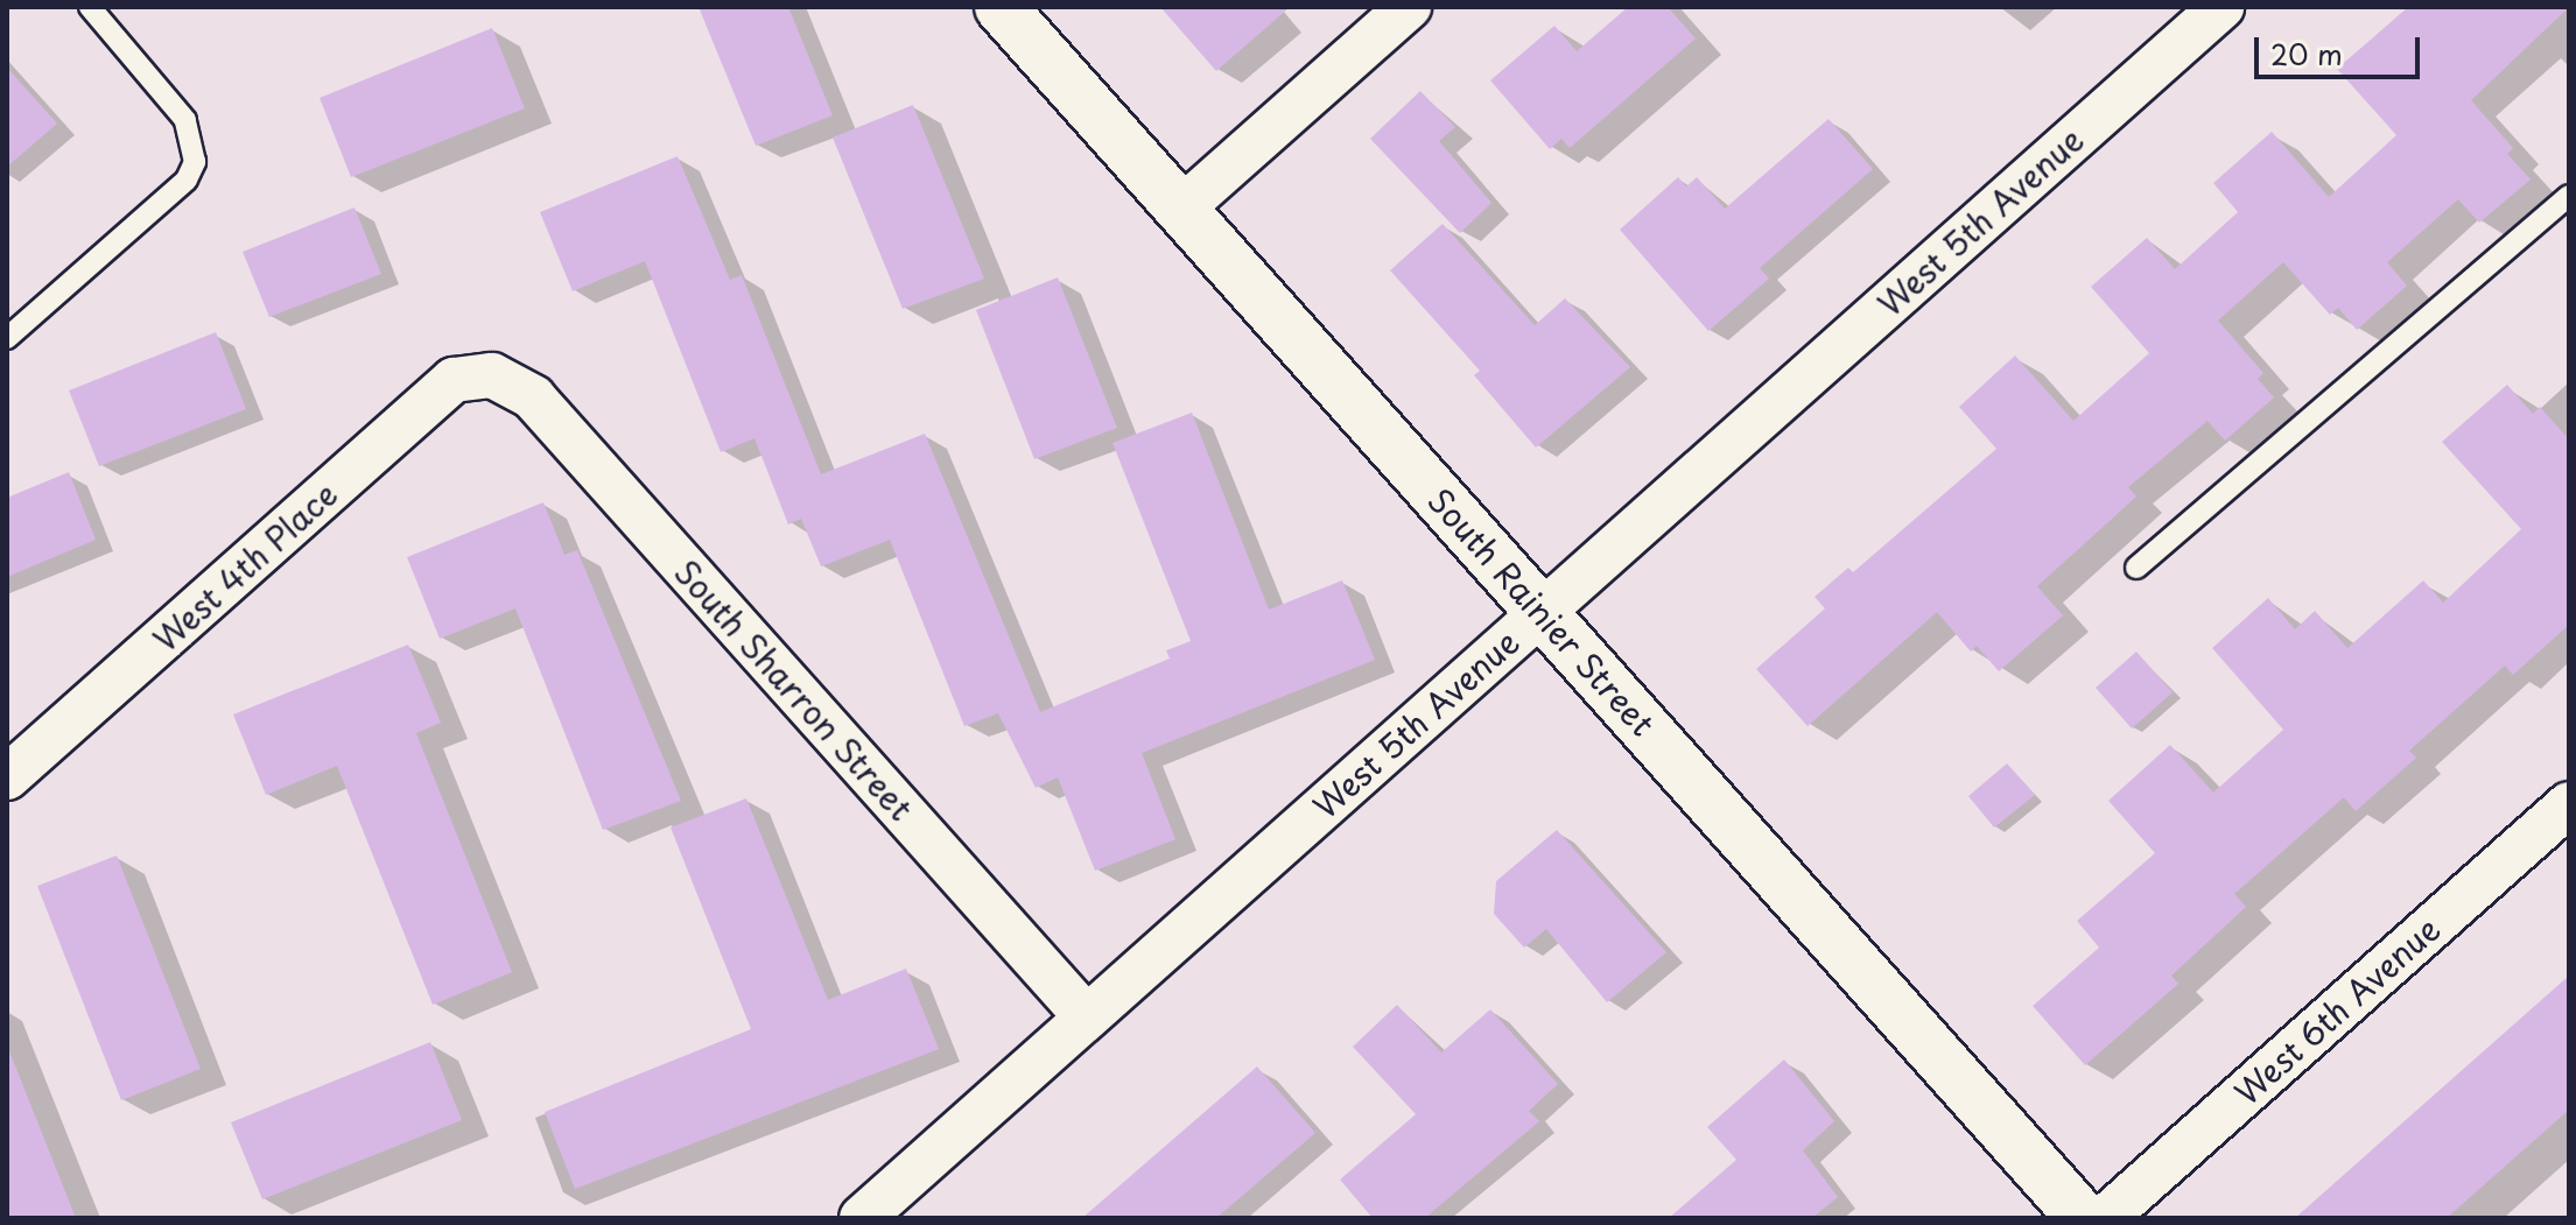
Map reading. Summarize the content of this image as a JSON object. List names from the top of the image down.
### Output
{
  "streets": {
    "street": [
      "West 5th Avenue",
      "West 4th Place",
      "South Rainier Street",
      "South Sharron Street",
      "West 6th Avenue"
    ]
  },
  "crossings": [
    ["West 5th Avenue", "South Rainier Street"],
    ["West 5th Avenue", "South Sharron Street"],
    ["West 4th Place", "South Sharron Street"]
  ],
  "scale_bar": "20 m"
}
